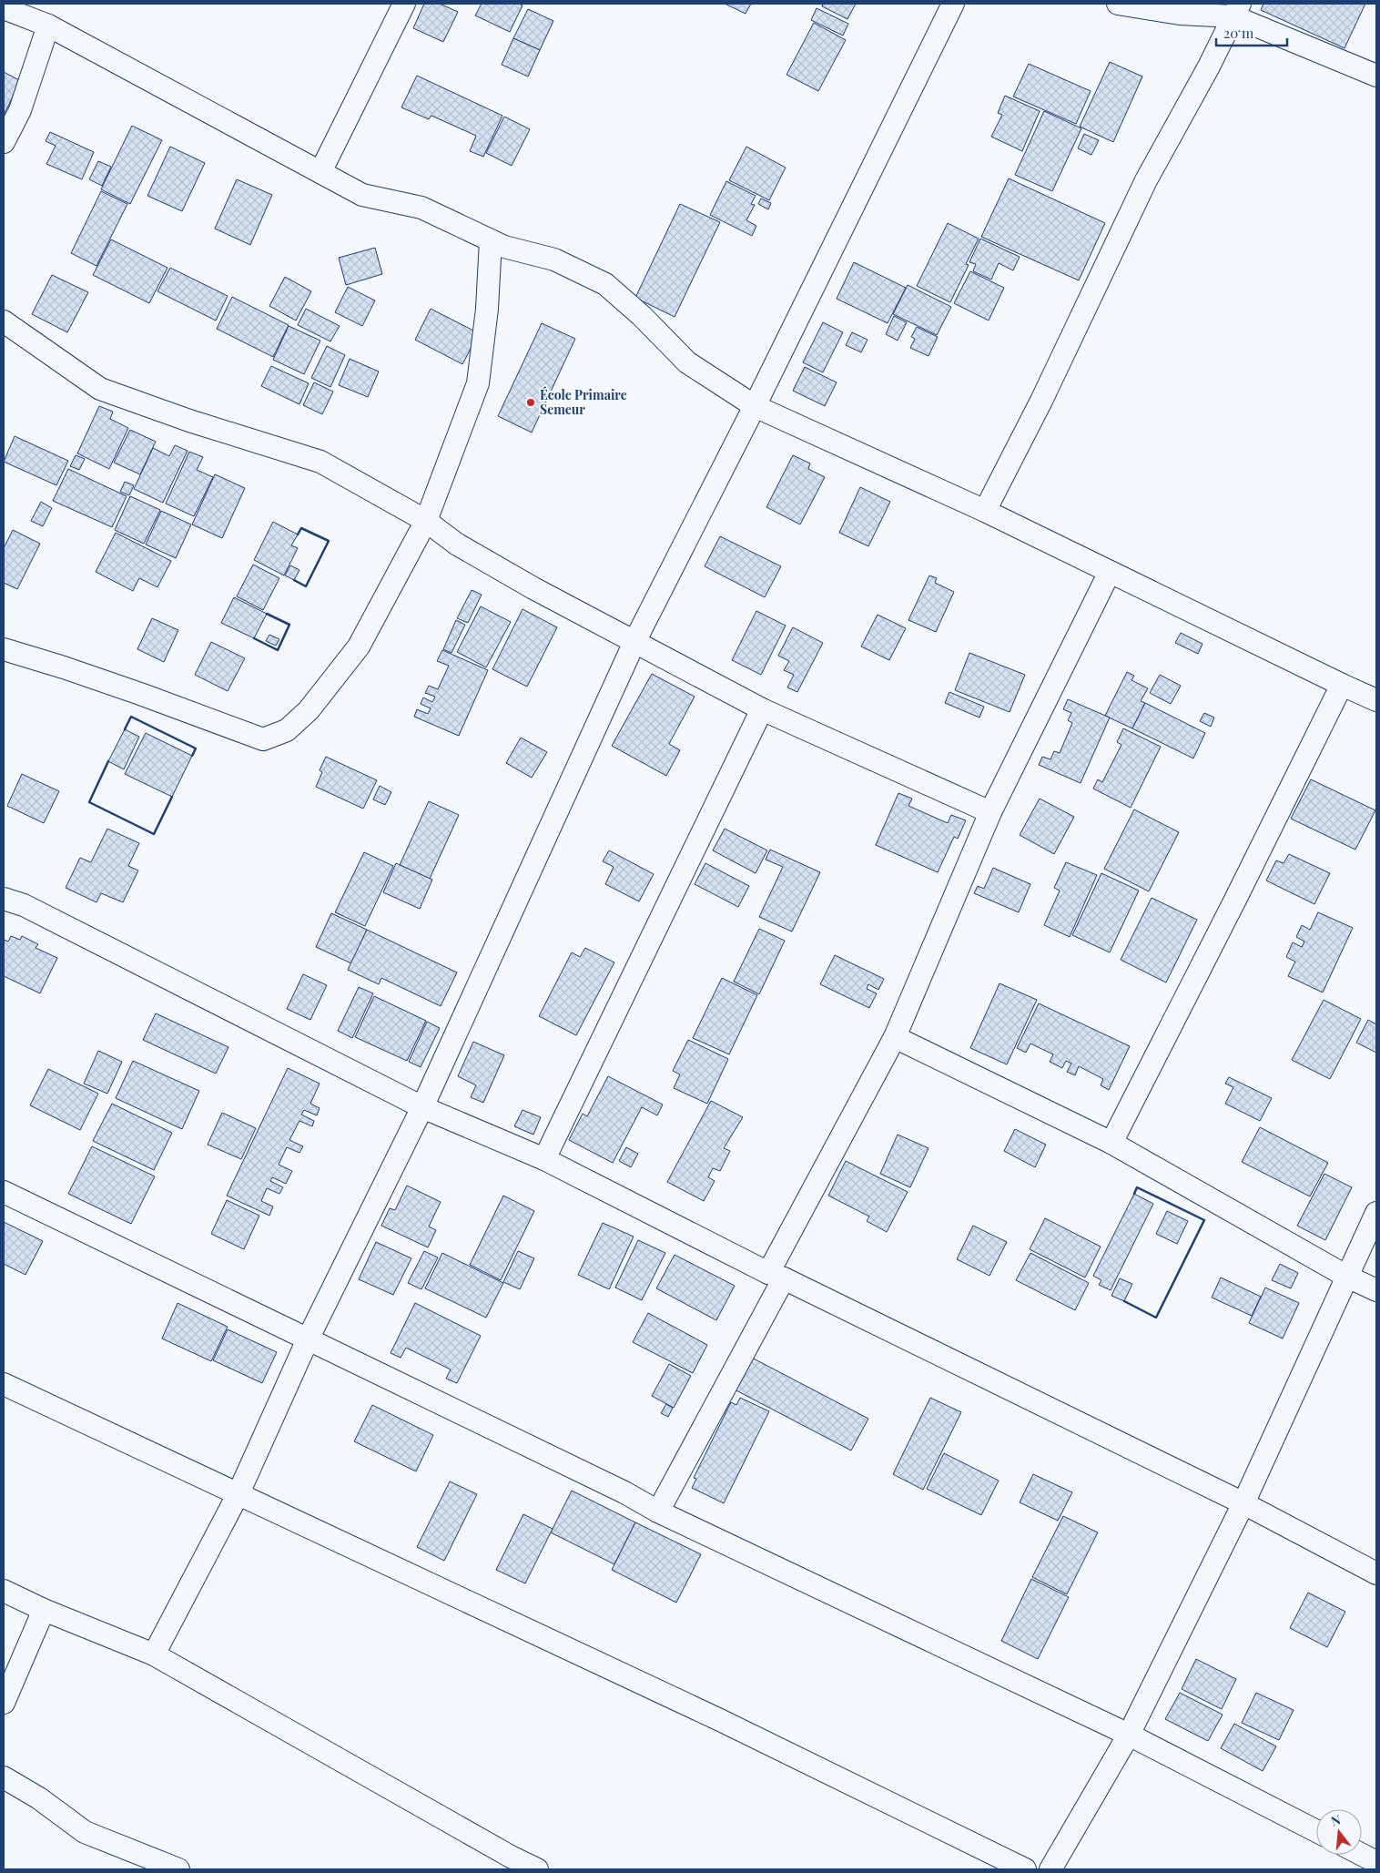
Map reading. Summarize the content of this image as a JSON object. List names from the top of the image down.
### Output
{
  "places": ["École Primaire Semeur"],
  "scale_bar": "20 m",
  "north": "top"
}
